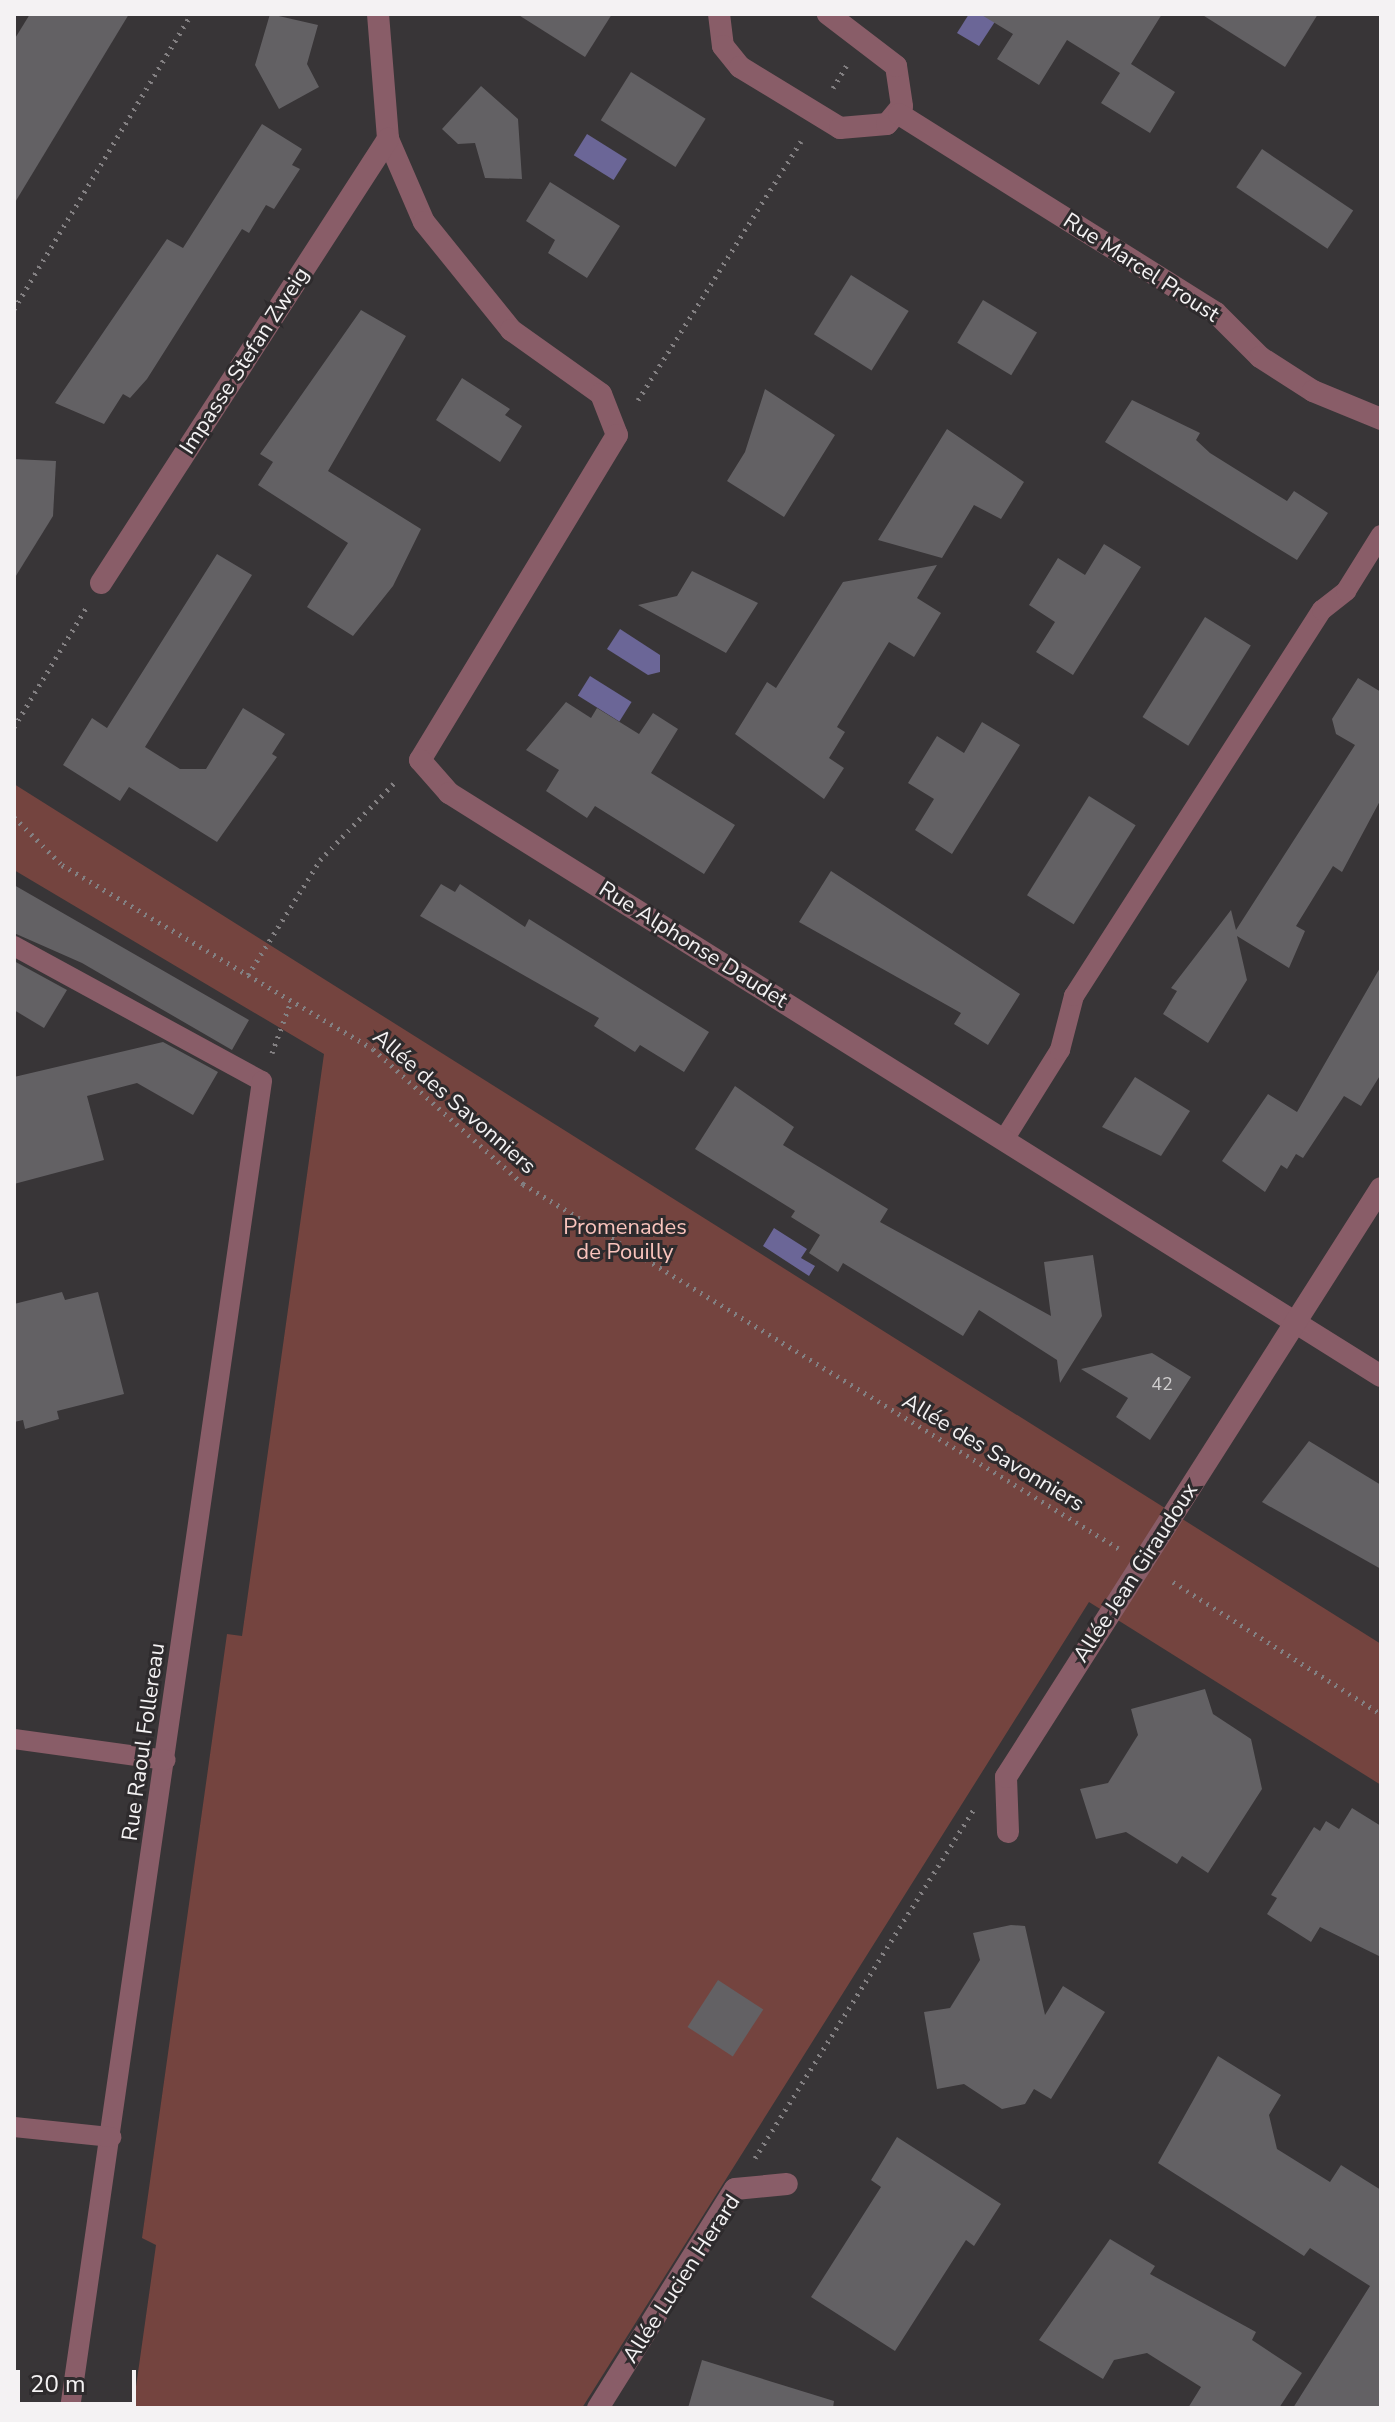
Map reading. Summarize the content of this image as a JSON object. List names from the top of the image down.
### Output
{
  "streets": {
    "street": [
      "Rue Marcel Proust",
      "Impasse Stefan Zweig",
      "Rue Alphonse Daudet",
      "Allée Jean Giraudoux",
      "Allée Lucien Herard"
    ],
    "lane": ["Rue Raoul Follereau"],
    "path": ["Allée des Savonniers"]
  },
  "crossings": [
    ["Rue Alphonse Daudet", "Allée Jean Giraudoux"]
  ],
  "parks": ["Promenades de Pouilly"],
  "house_numbers": ["42"],
  "scale_bar": "20 m"
}
